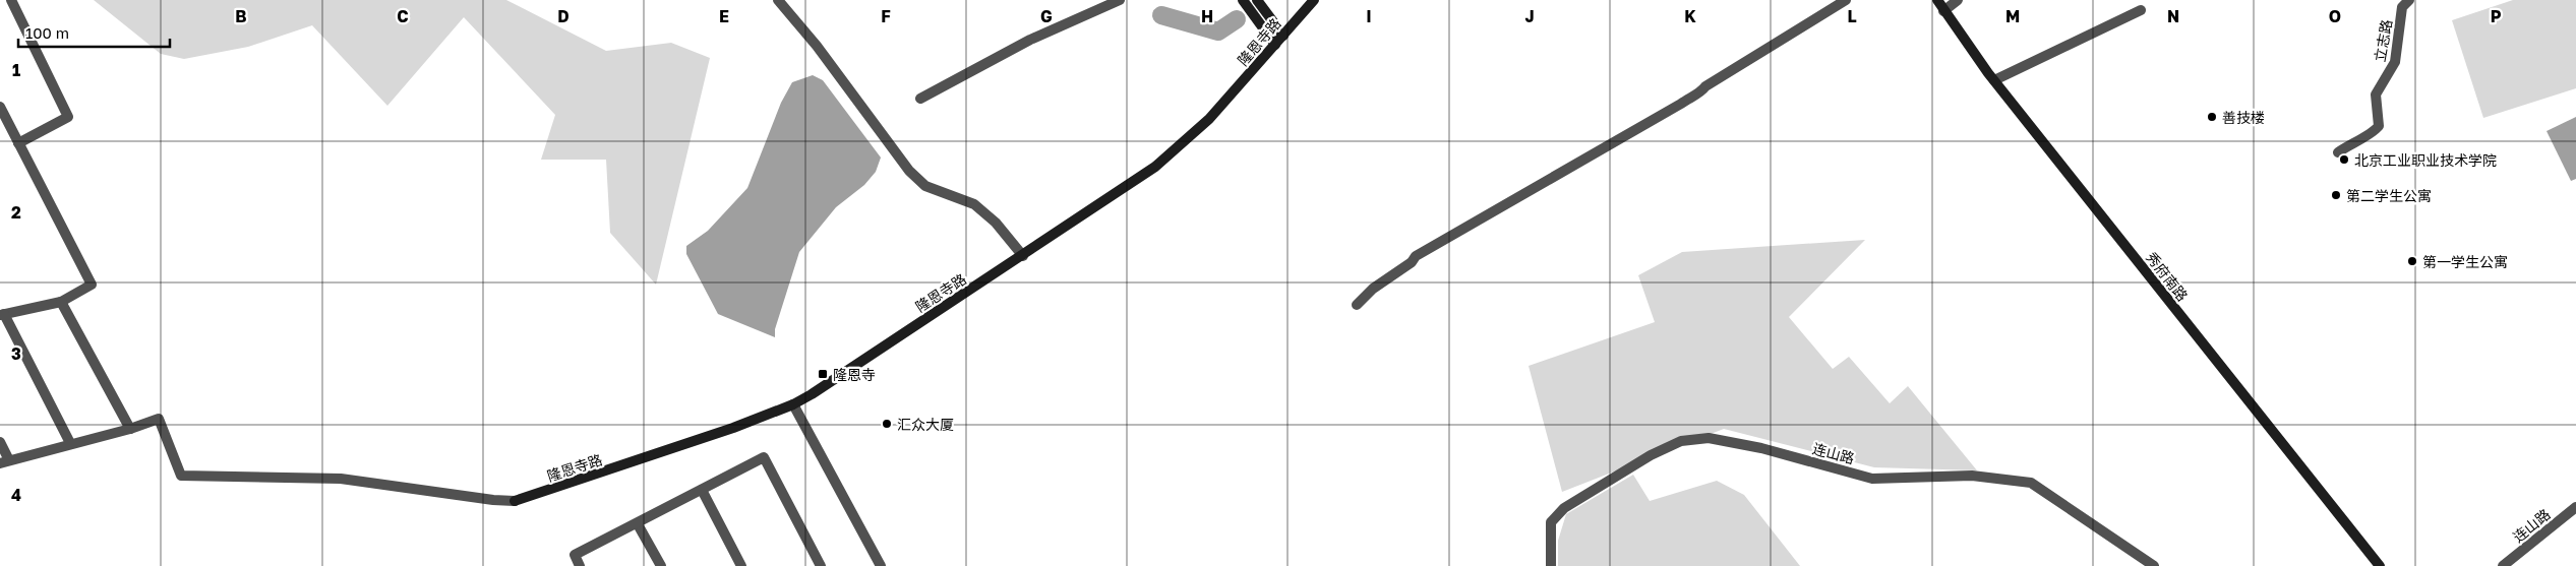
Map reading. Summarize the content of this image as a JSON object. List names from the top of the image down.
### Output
{
  "streets": {
    "street": [
      "立志路",
      "隆恩寺路",
      "秀府南路",
      "连山路"
    ]
  },
  "places": {
    "other": [
      "善技楼",
      "北京工业职业技术学院",
      "第二学生公寓",
      "第一学生公寓",
      "汇众大厦"
    ],
    "transit": ["隆恩寺"]
  },
  "scale_bar": "100 m",
  "grid": {
    "columns": [
      "B",
      "C",
      "D",
      "E",
      "F",
      "G",
      "H",
      "I",
      "J",
      "K",
      "L",
      "M",
      "N",
      "O",
      "P"
    ],
    "rows": [
      "1",
      "2",
      "3",
      "4"
    ]
  }
}
